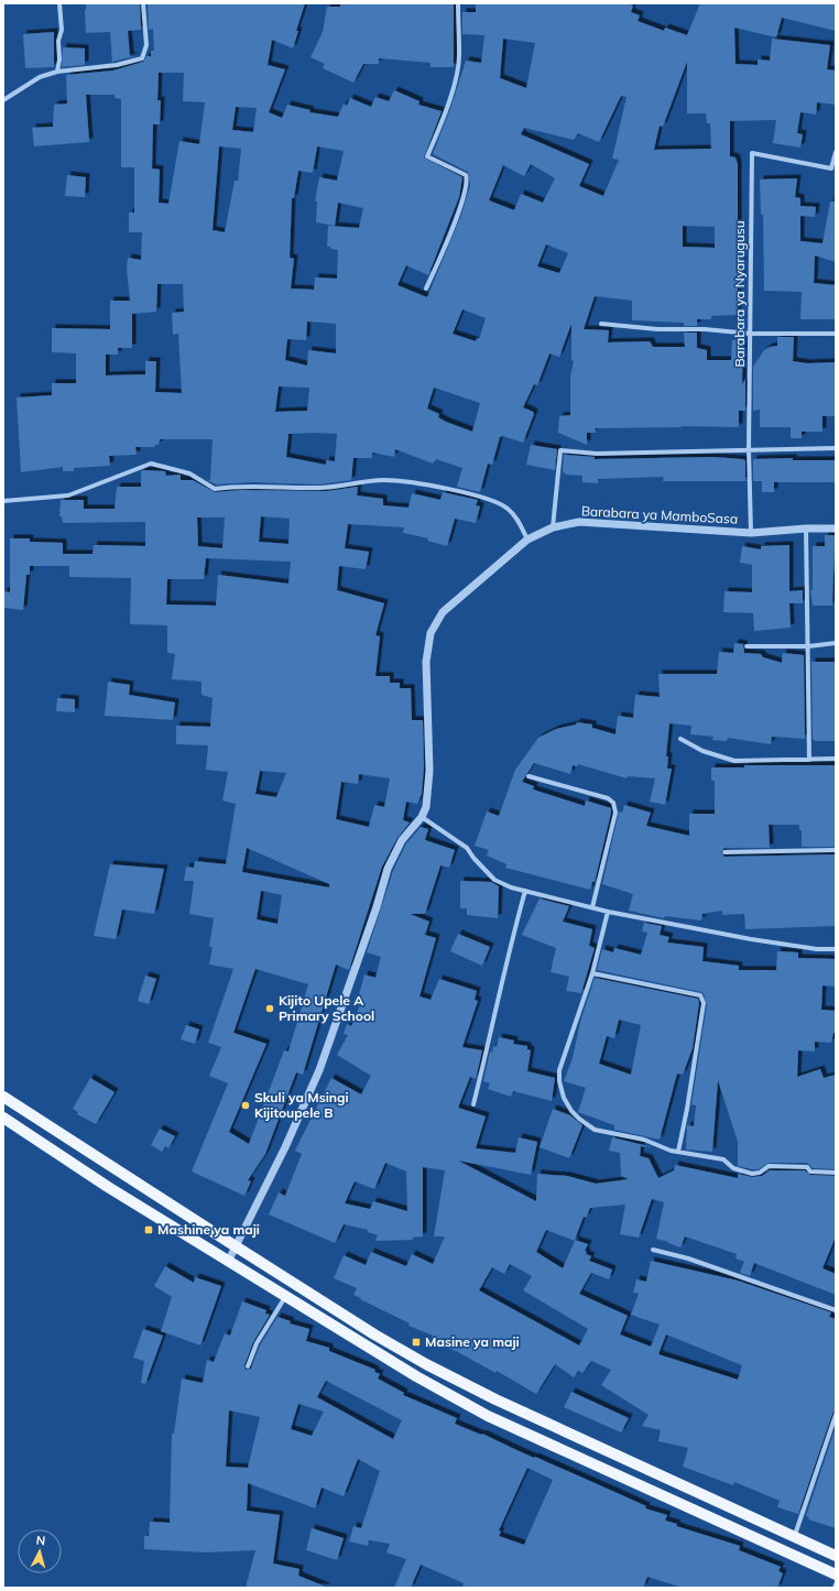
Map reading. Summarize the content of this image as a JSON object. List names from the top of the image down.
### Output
{
  "streets": {
    "street": ["Barabara ya Nyarugusu", "Barabara ya MamboSasa"]
  },
  "crossings": [
    ["Barabara ya Nyarugusu", "Barabara ya MamboSasa"]
  ],
  "places": {
    "other": ["Kijito Upele A Primary School", "Skuli ya Msingi Kijitoupele B"],
    "transit": ["Mashine ya maji", "Masine ya maji"]
  },
  "north": "top"
}
